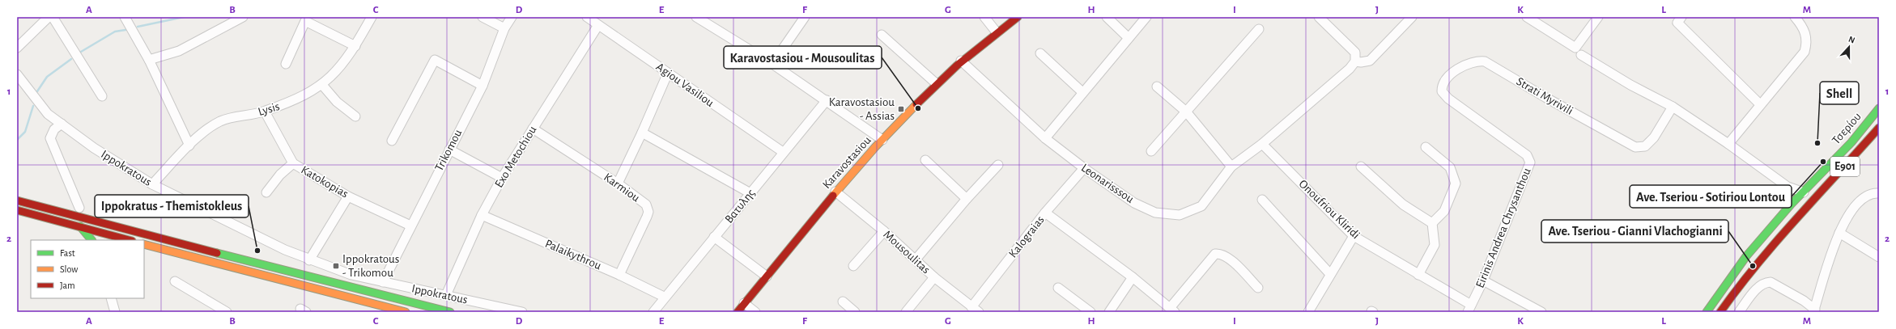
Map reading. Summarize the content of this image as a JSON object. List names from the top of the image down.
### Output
{
  "streets": {
    "main road": ["Τσερίου", "Karavostasiou", "E901"],
    "street": [
      "Agiou Vasiliou",
      "Strati Myrivili",
      "Lysis",
      "Trikomou",
      "Exo Metochiou",
      "Ippokratous",
      "Katokopias",
      "Leonarisssou",
      "Karmiou",
      "Βατυλης",
      "Onoufriou Kliridi",
      "Eirinis Andrea Chrysanthou",
      "Kalograias",
      "Mousoulitas",
      "Palaikythrou"
    ]
  },
  "crossings": [
    ["Agiou Vasiliou", "Exo Metochiou"],
    ["Agiou Vasiliou", "Βατυλης"],
    ["Strati Myrivili", "Eirinis Andrea Chrysanthou"],
    ["Lysis", "Ippokratous"],
    ["Lysis", "Katokopias"],
    ["Trikomou", "Ippokratous"],
    ["Trikomou", "Katokopias"],
    ["Exo Metochiou", "Ippokratous"],
    ["Exo Metochiou", "Karmiou"],
    ["Exo Metochiou", "Palaikythrou"],
    ["Karavostasiou", "Leonarisssou"],
    ["Karavostasiou", "Mousoulitas"],
    ["Leonarisssou", "Onoufriou Kliridi"],
    ["Leonarisssou", "Kalograias"],
    ["Karmiou", "Palaikythrou"],
    ["Βατυλης", "Palaikythrou"],
    ["Onoufriou Kliridi", "Eirinis Andrea Chrysanthou"],
    ["Kalograias", "Mousoulitas"]
  ],
  "places": {
    "other": [
      "Karavostasiou - Mousoulitas",
      "Shell",
      "Ave. Tseriou - Sotiriou Lontou",
      "Ippokratus - Themistokleus",
      "Ave. Tseriou - Gianni Vlachogianni"
    ],
    "transit": ["Karavostasiou - Assias", "Ippokratous - Trikomou"]
  },
  "legend": ["Fast", "Slow", "Jam"],
  "north": "top",
  "grid": {
    "columns": [
      "A",
      "B",
      "C",
      "D",
      "E",
      "F",
      "G",
      "H",
      "I",
      "J",
      "K",
      "L",
      "M"
    ],
    "rows": ["1", "2"]
  }
}
